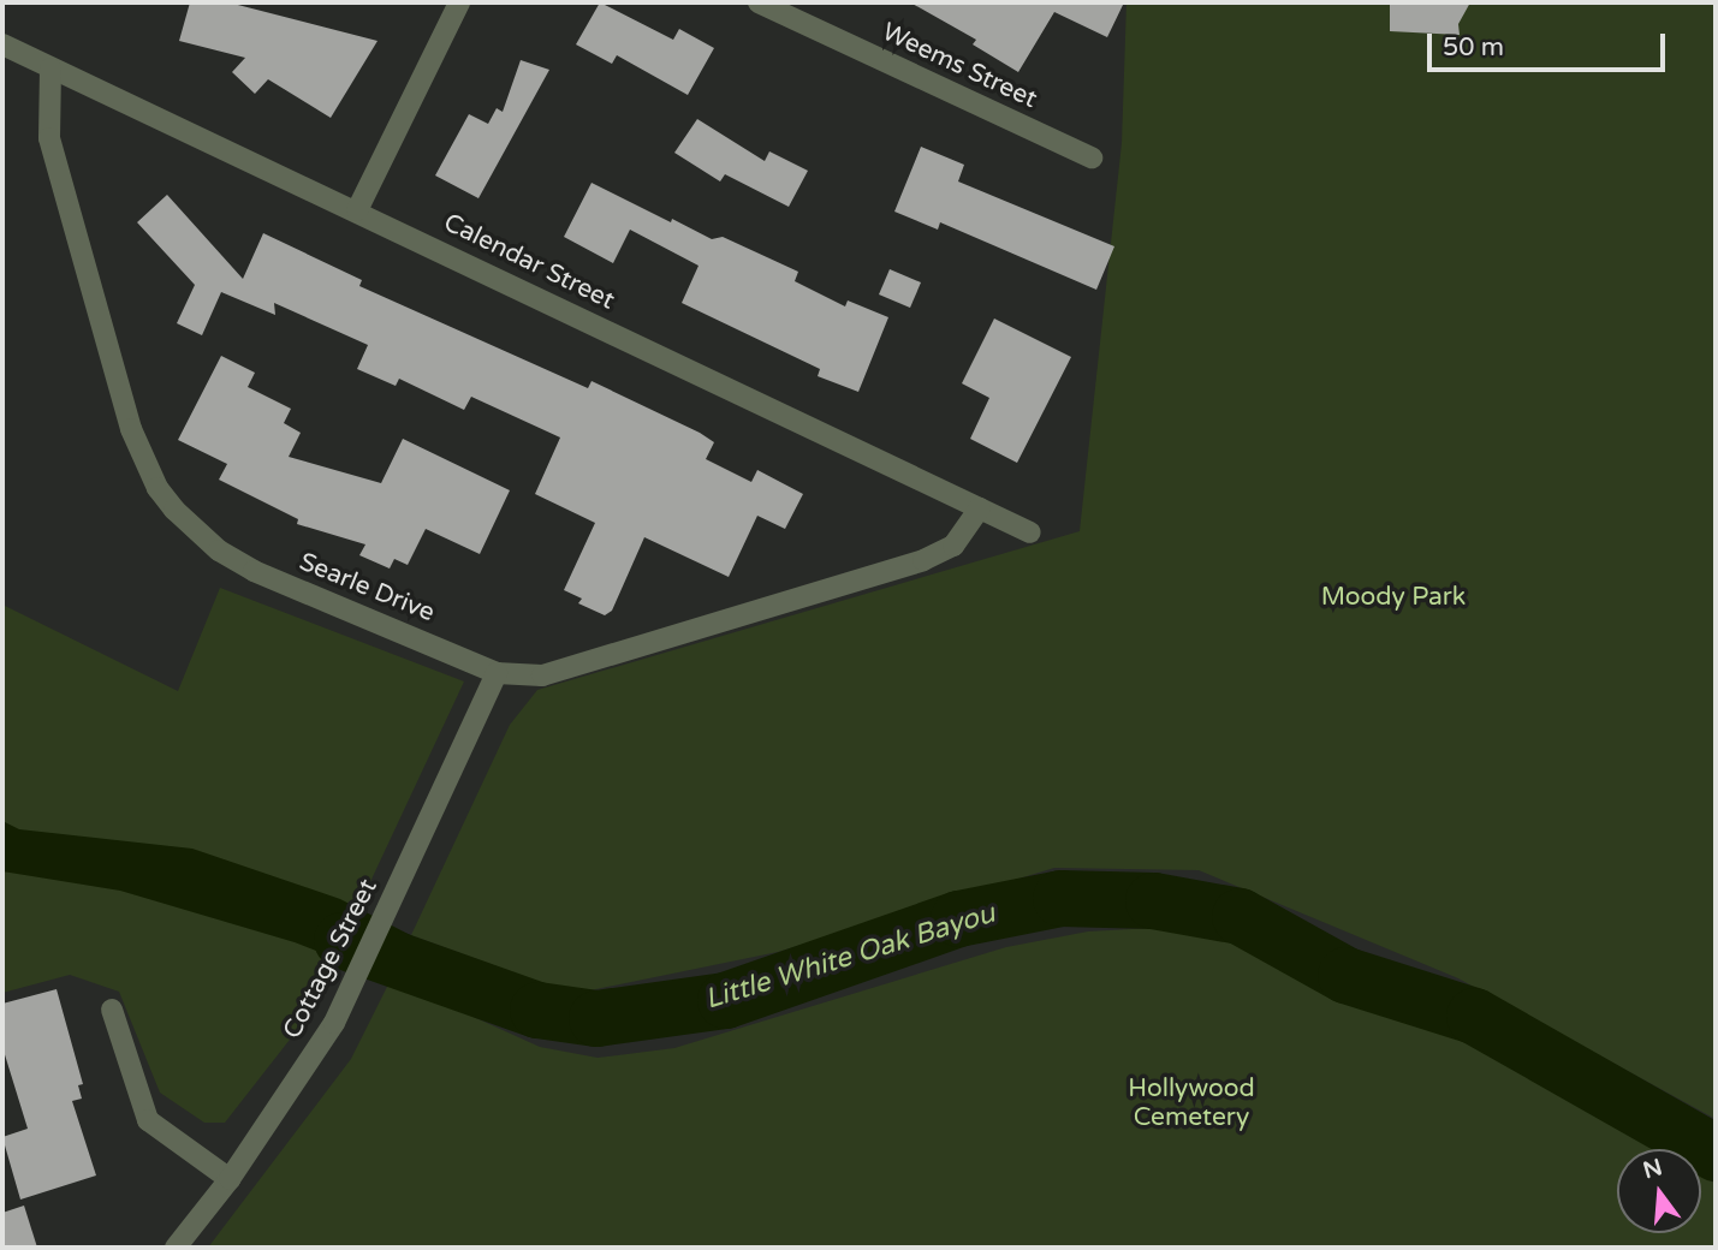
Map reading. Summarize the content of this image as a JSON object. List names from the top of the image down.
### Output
{
  "streets": {
    "street": [
      "Weems Street",
      "Calendar Street",
      "Searle Drive",
      "Cottage Street"
    ]
  },
  "crossings": [
    ["Calendar Street", "Searle Drive"],
    ["Searle Drive", "Cottage Street"]
  ],
  "water": ["Little White Oak Bayou"],
  "parks": ["Moody Park", "Hollywood Cemetery"],
  "scale_bar": "50 m",
  "north": "top"
}
